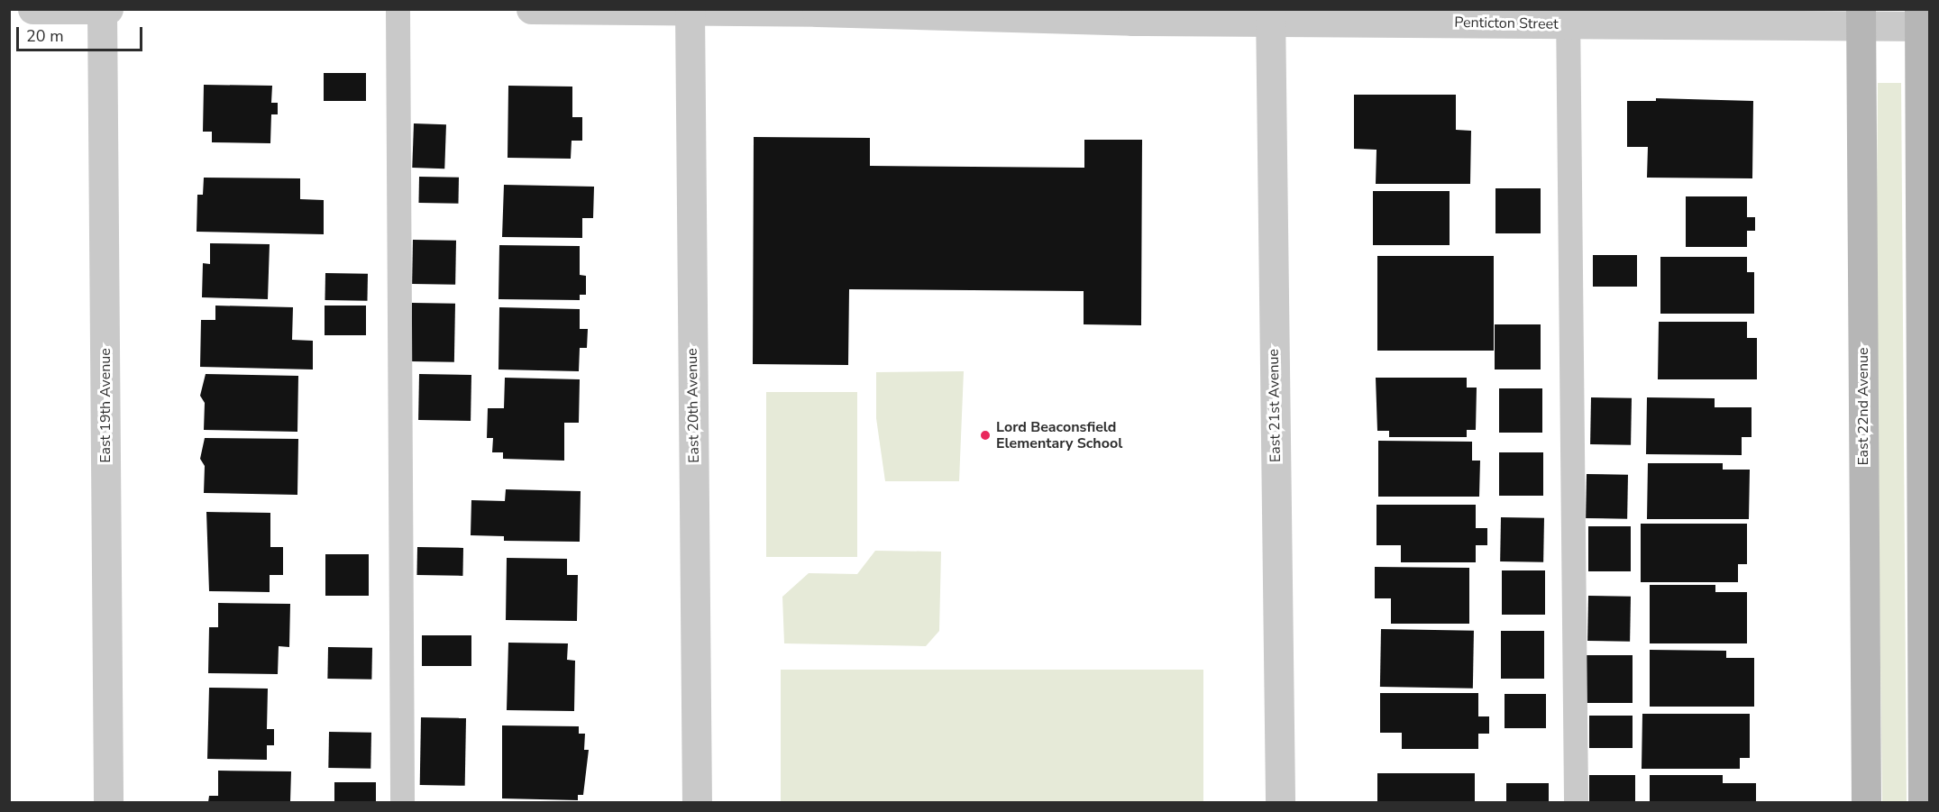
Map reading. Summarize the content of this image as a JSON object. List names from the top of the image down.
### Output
{
  "streets": {
    "street": [
      "Penticton Street",
      "East 19th Avenue",
      "East 20th Avenue",
      "East 21st Avenue",
      "East 22nd Avenue"
    ]
  },
  "crossings": [
    ["Penticton Street", "East 20th Avenue"],
    ["Penticton Street", "East 21st Avenue"],
    ["Penticton Street", "East 22nd Avenue"]
  ],
  "places": ["Lord Beaconsfield Elementary School"],
  "scale_bar": "20 m"
}
